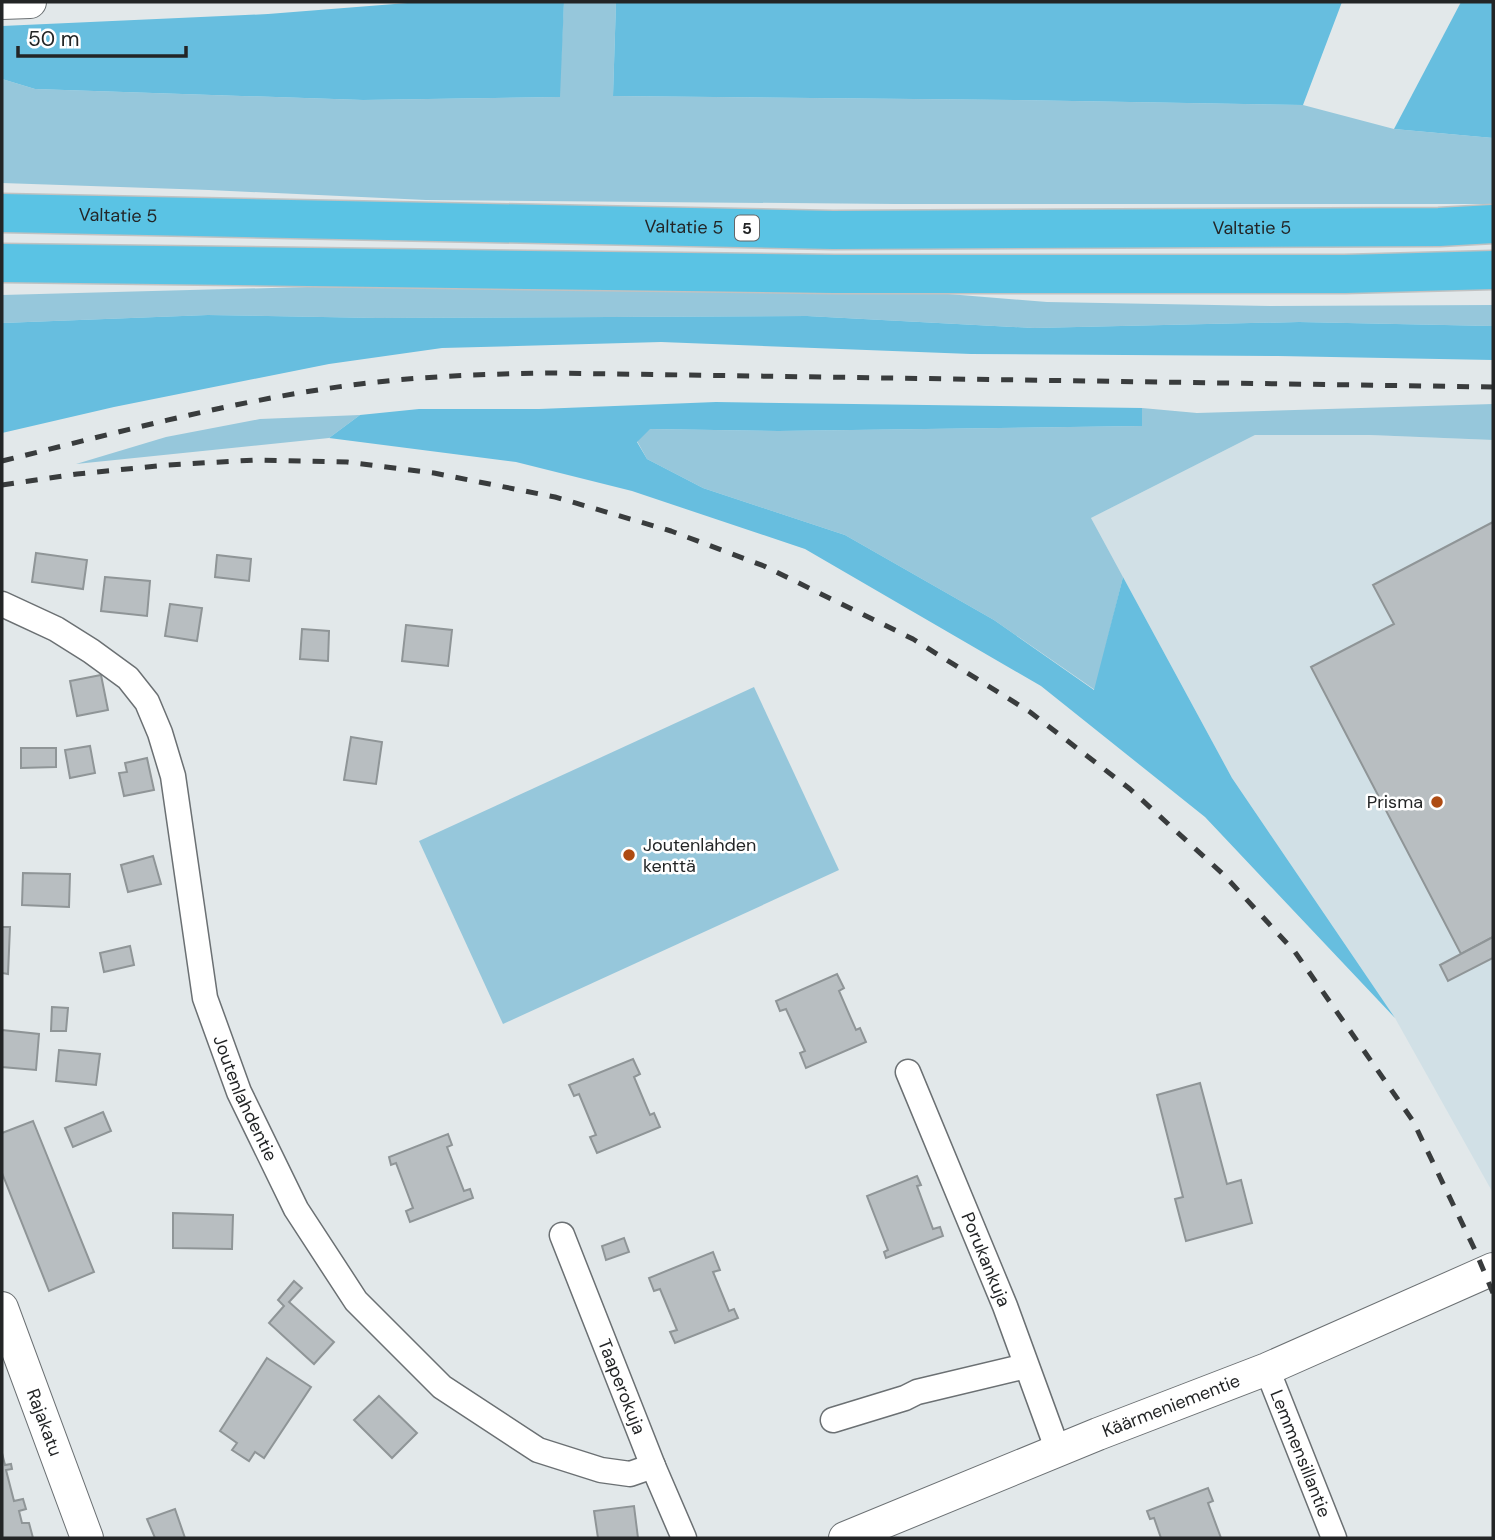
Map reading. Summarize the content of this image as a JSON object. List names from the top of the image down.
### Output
{
  "streets": {
    "highway": ["Valtatie 5", "5"],
    "street": [
      "Joutenlahdentie",
      "Porukankuja",
      "Taaperokuja",
      "Käärmeniementie",
      "Rajakatu",
      "Lemmensillantie"
    ]
  },
  "crossings": [
    ["Joutenlahdentie", "Taaperokuja"],
    ["Porukankuja", "Käärmeniementie"],
    ["Käärmeniementie", "Lemmensillantie"]
  ],
  "places": ["Prisma", "Joutenlahden kenttä"],
  "scale_bar": "50 m"
}
